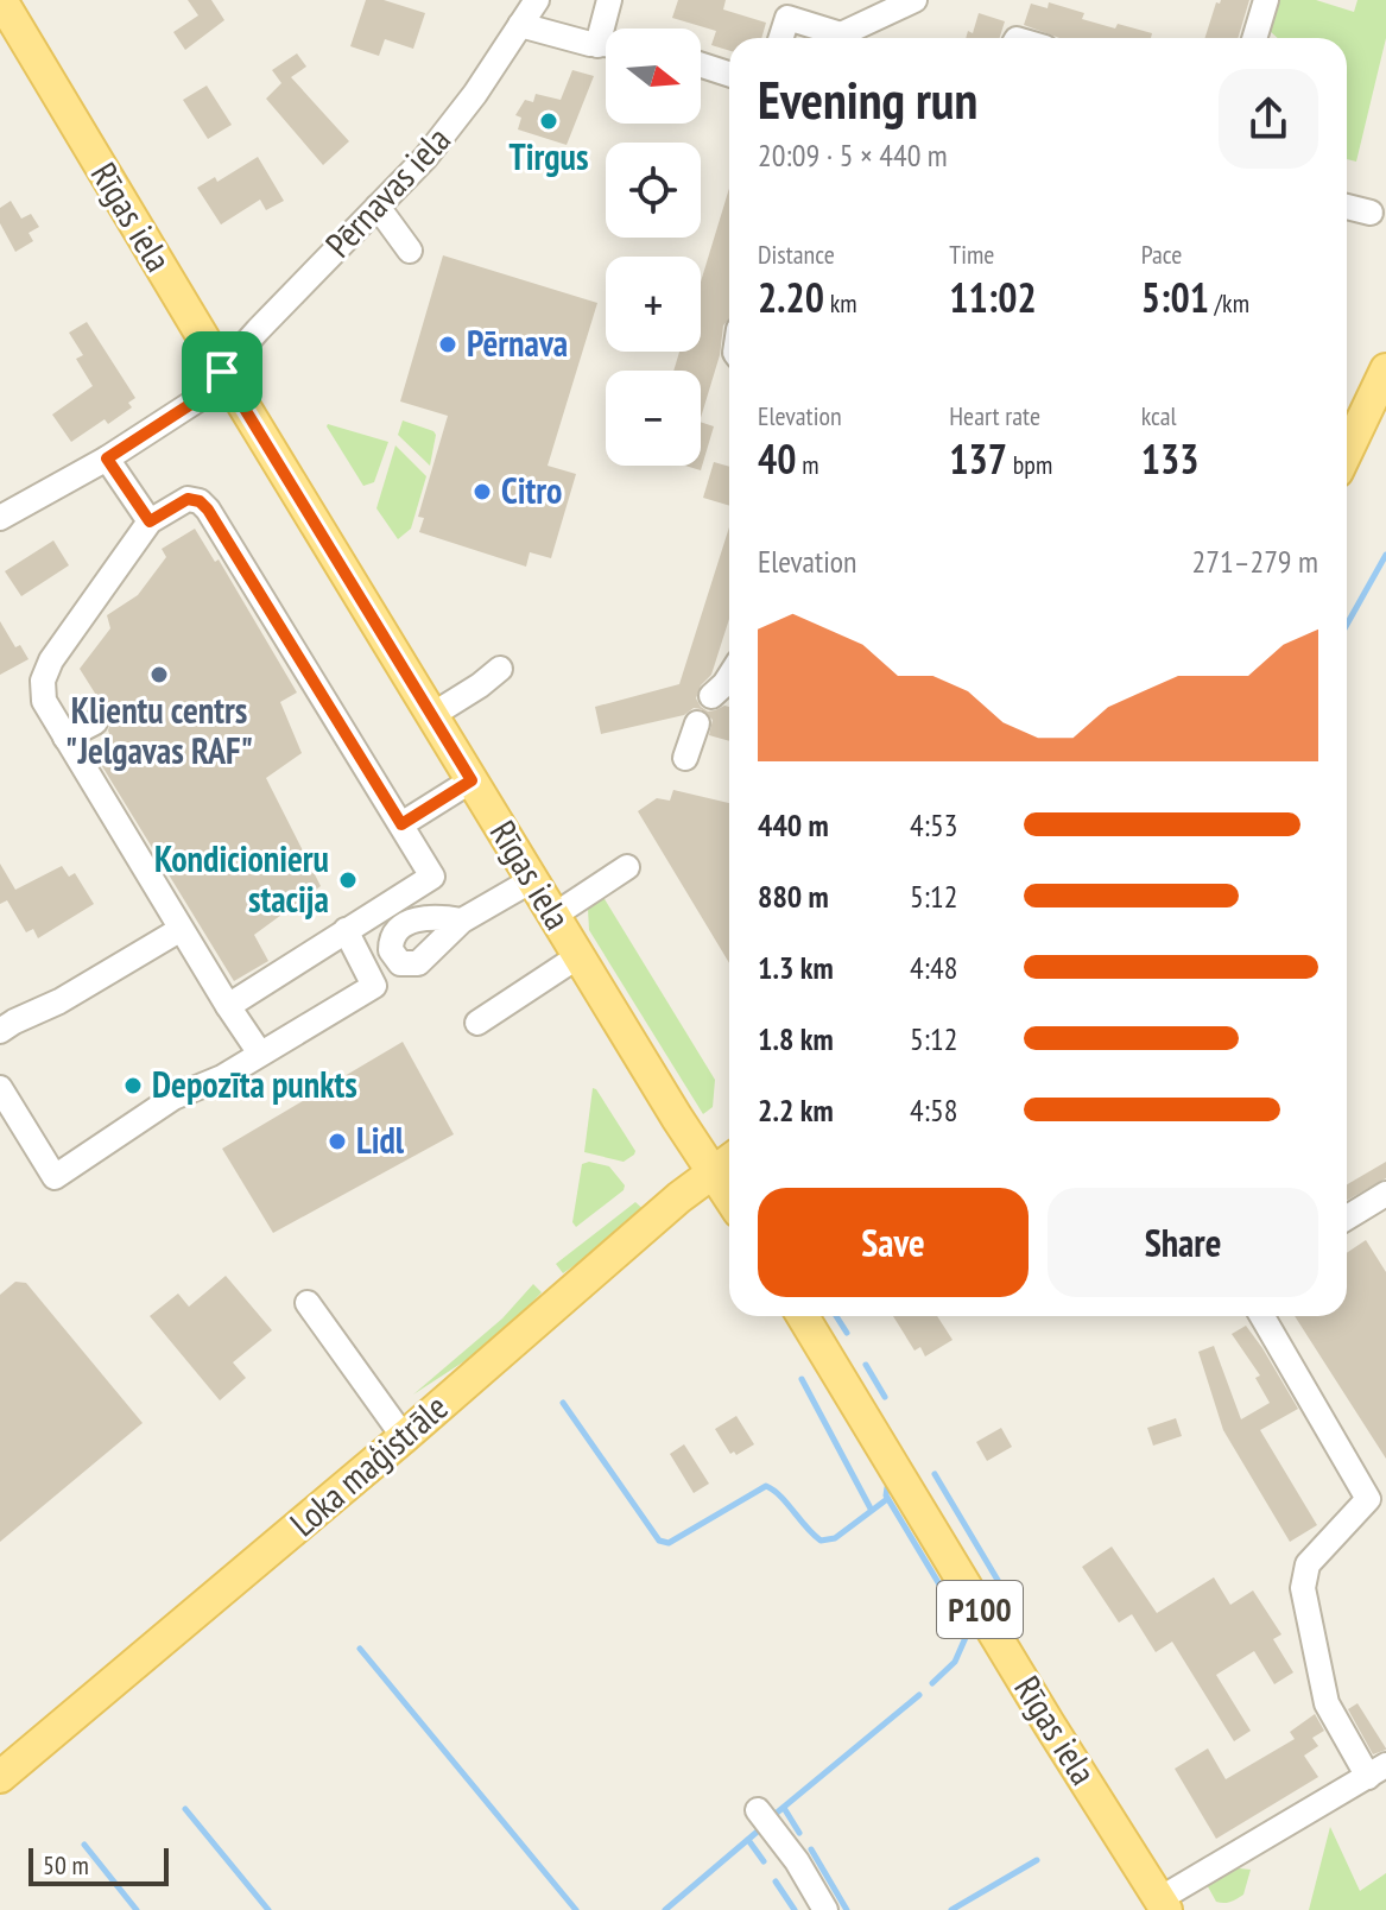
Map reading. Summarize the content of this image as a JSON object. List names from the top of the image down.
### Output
{
  "streets": {
    "main road": ["Rīgas iela", "Loka maģistrāle", "P100"],
    "street": ["Pērnavas iela"]
  },
  "crossings": [
    ["Pērnavas iela", "Rīgas iela"],
    ["Rīgas iela", "Loka maģistrāle"]
  ],
  "places": [
    "Tirgus",
    "Pērnava",
    "Citro",
    "Klientu centrs \"Jelgavas RAF\"",
    "Kondicionieru stacija",
    "Depozīta punkts",
    "Lidl"
  ],
  "scale_bar": "50 m",
  "north": "right",
  "page": {
    "map_buttons": ["+", "−"],
    "heading": ["Evening run", "20:09 · 5 × 440 m"],
    "stats": [
      ["Distance", "2.20 km"],
      ["Time", "11:02"],
      ["Pace", "5:01 /km"],
      ["Elevation", "40 m"],
      ["Heart rate", "137 bpm"],
      ["kcal", "133"]
    ],
    "chart": ["Elevation", "271–279 m"],
    "list": [
      {
        "name": "440 m",
        "note": "4:53"
      },
      {
        "name": "880 m",
        "note": "5:12"
      },
      {
        "name": "1.3 km",
        "note": "4:48"
      },
      {
        "name": "1.8 km",
        "note": "5:12"
      },
      {
        "name": "2.2 km",
        "note": "4:58"
      }
    ],
    "buttons": ["Save", "Share"],
    "scale": "50 m"
  }
}
